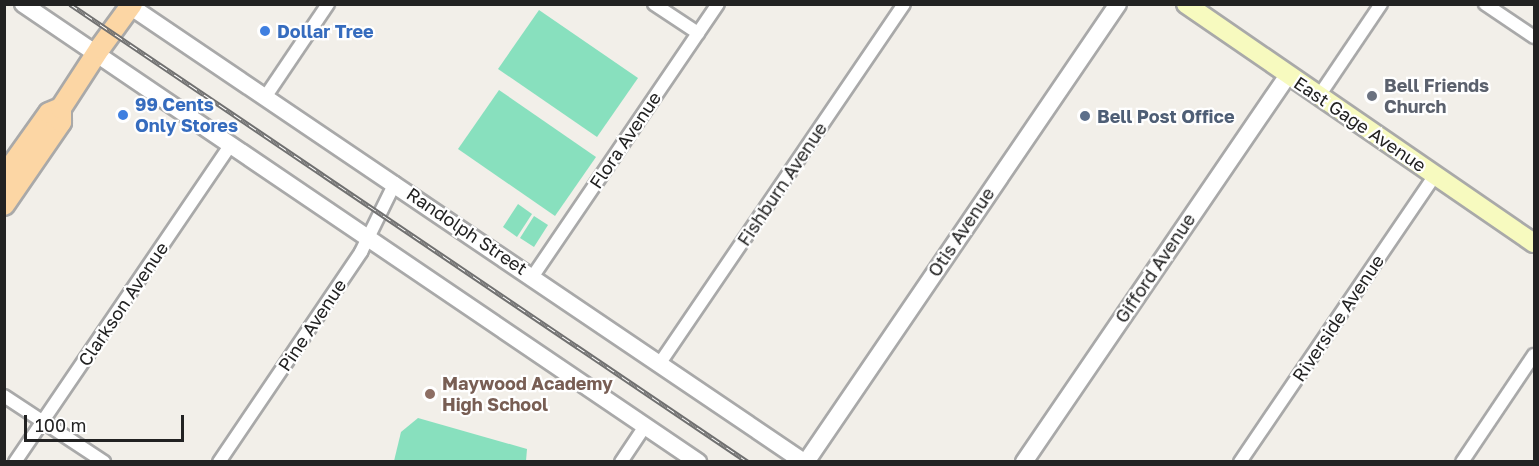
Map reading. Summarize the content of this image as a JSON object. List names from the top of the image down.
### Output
{
  "streets": {
    "main road": ["East Gage Avenue"],
    "street": [
      "Flora Avenue",
      "Fishburn Avenue",
      "Randolph Street",
      "Otis Avenue",
      "Gifford Avenue",
      "Clarkson Avenue",
      "Riverside Avenue",
      "Pine Avenue"
    ]
  },
  "crossings": [
    ["East Gage Avenue", "Gifford Avenue"],
    ["East Gage Avenue", "Riverside Avenue"],
    ["Flora Avenue", "Randolph Street"],
    ["Fishburn Avenue", "Randolph Street"],
    ["Randolph Street", "Otis Avenue"],
    ["Randolph Street", "Pine Avenue"]
  ],
  "places": [
    "Dollar Tree",
    "Bell Friends Church",
    "99 Cents Only Stores",
    "Bell Post Office",
    "Maywood Academy High School"
  ],
  "scale_bar": "100 m"
}
